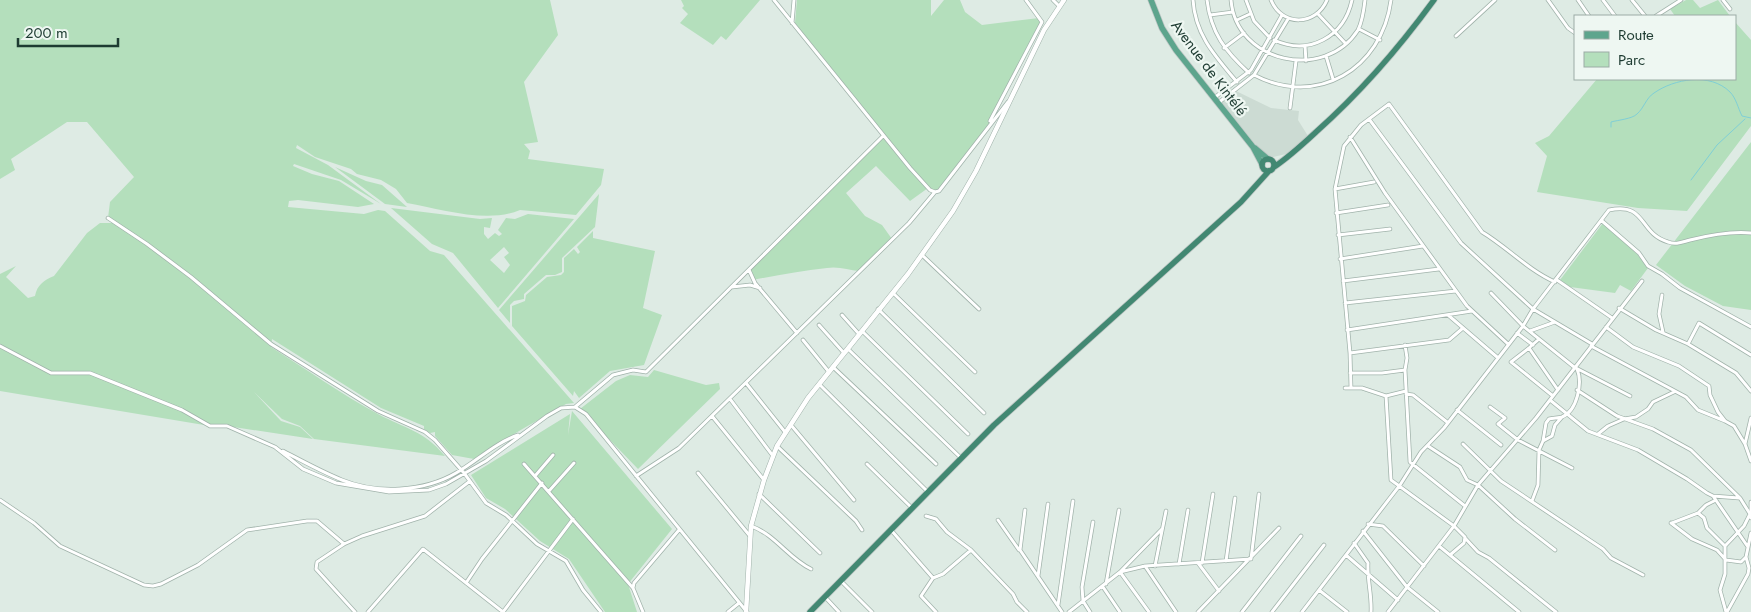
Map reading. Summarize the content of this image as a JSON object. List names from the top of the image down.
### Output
{
  "streets": {
    "main road": ["Avenue de Kintélé"]
  },
  "legend": ["Route", "Parc"],
  "scale_bar": "200 m"
}
